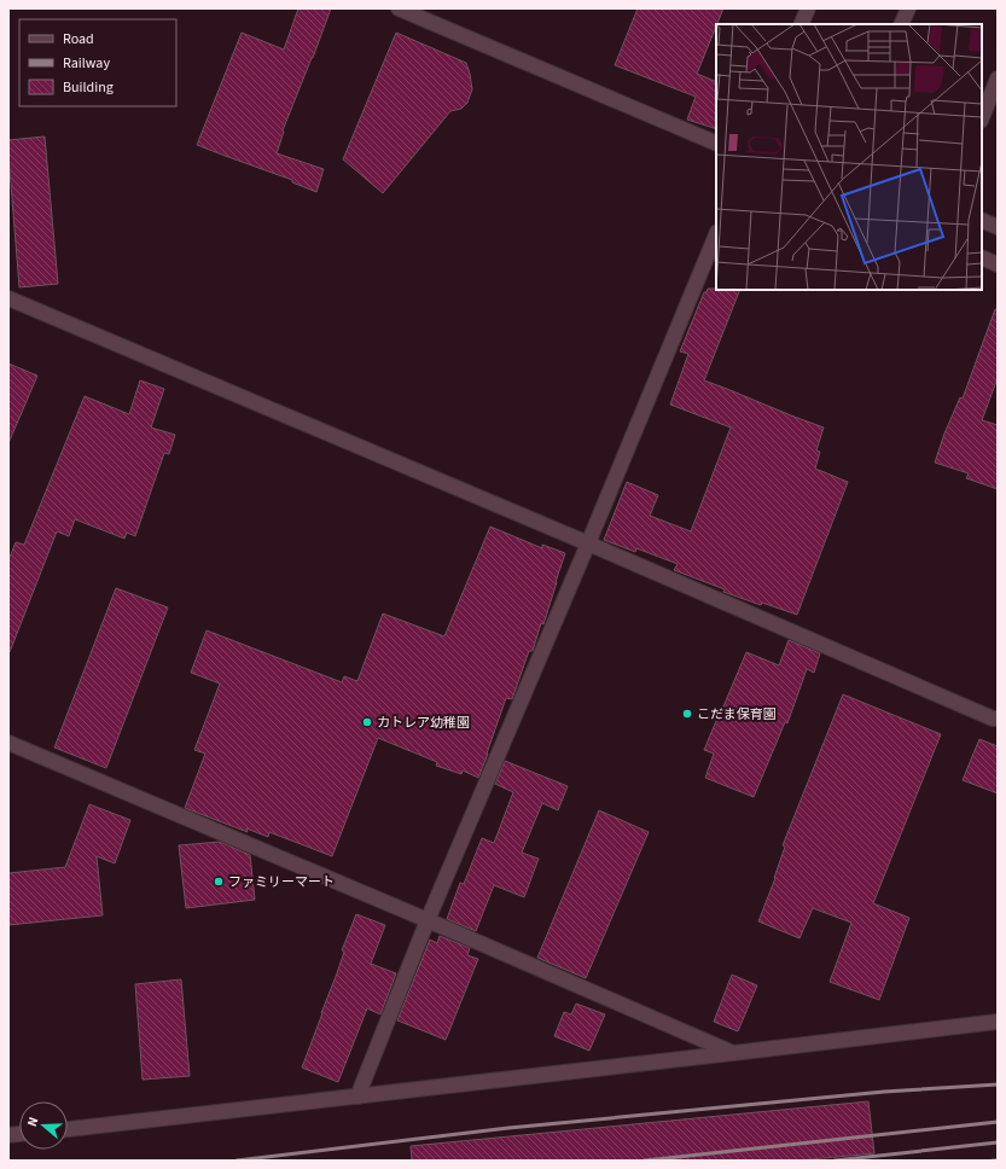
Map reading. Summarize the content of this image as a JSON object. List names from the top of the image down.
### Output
{
  "places": ["こだま保育園", "カトレア幼稚園", "ファミリーマート"],
  "legend": ["Road", "Railway", "Building"],
  "north": "left"
}
